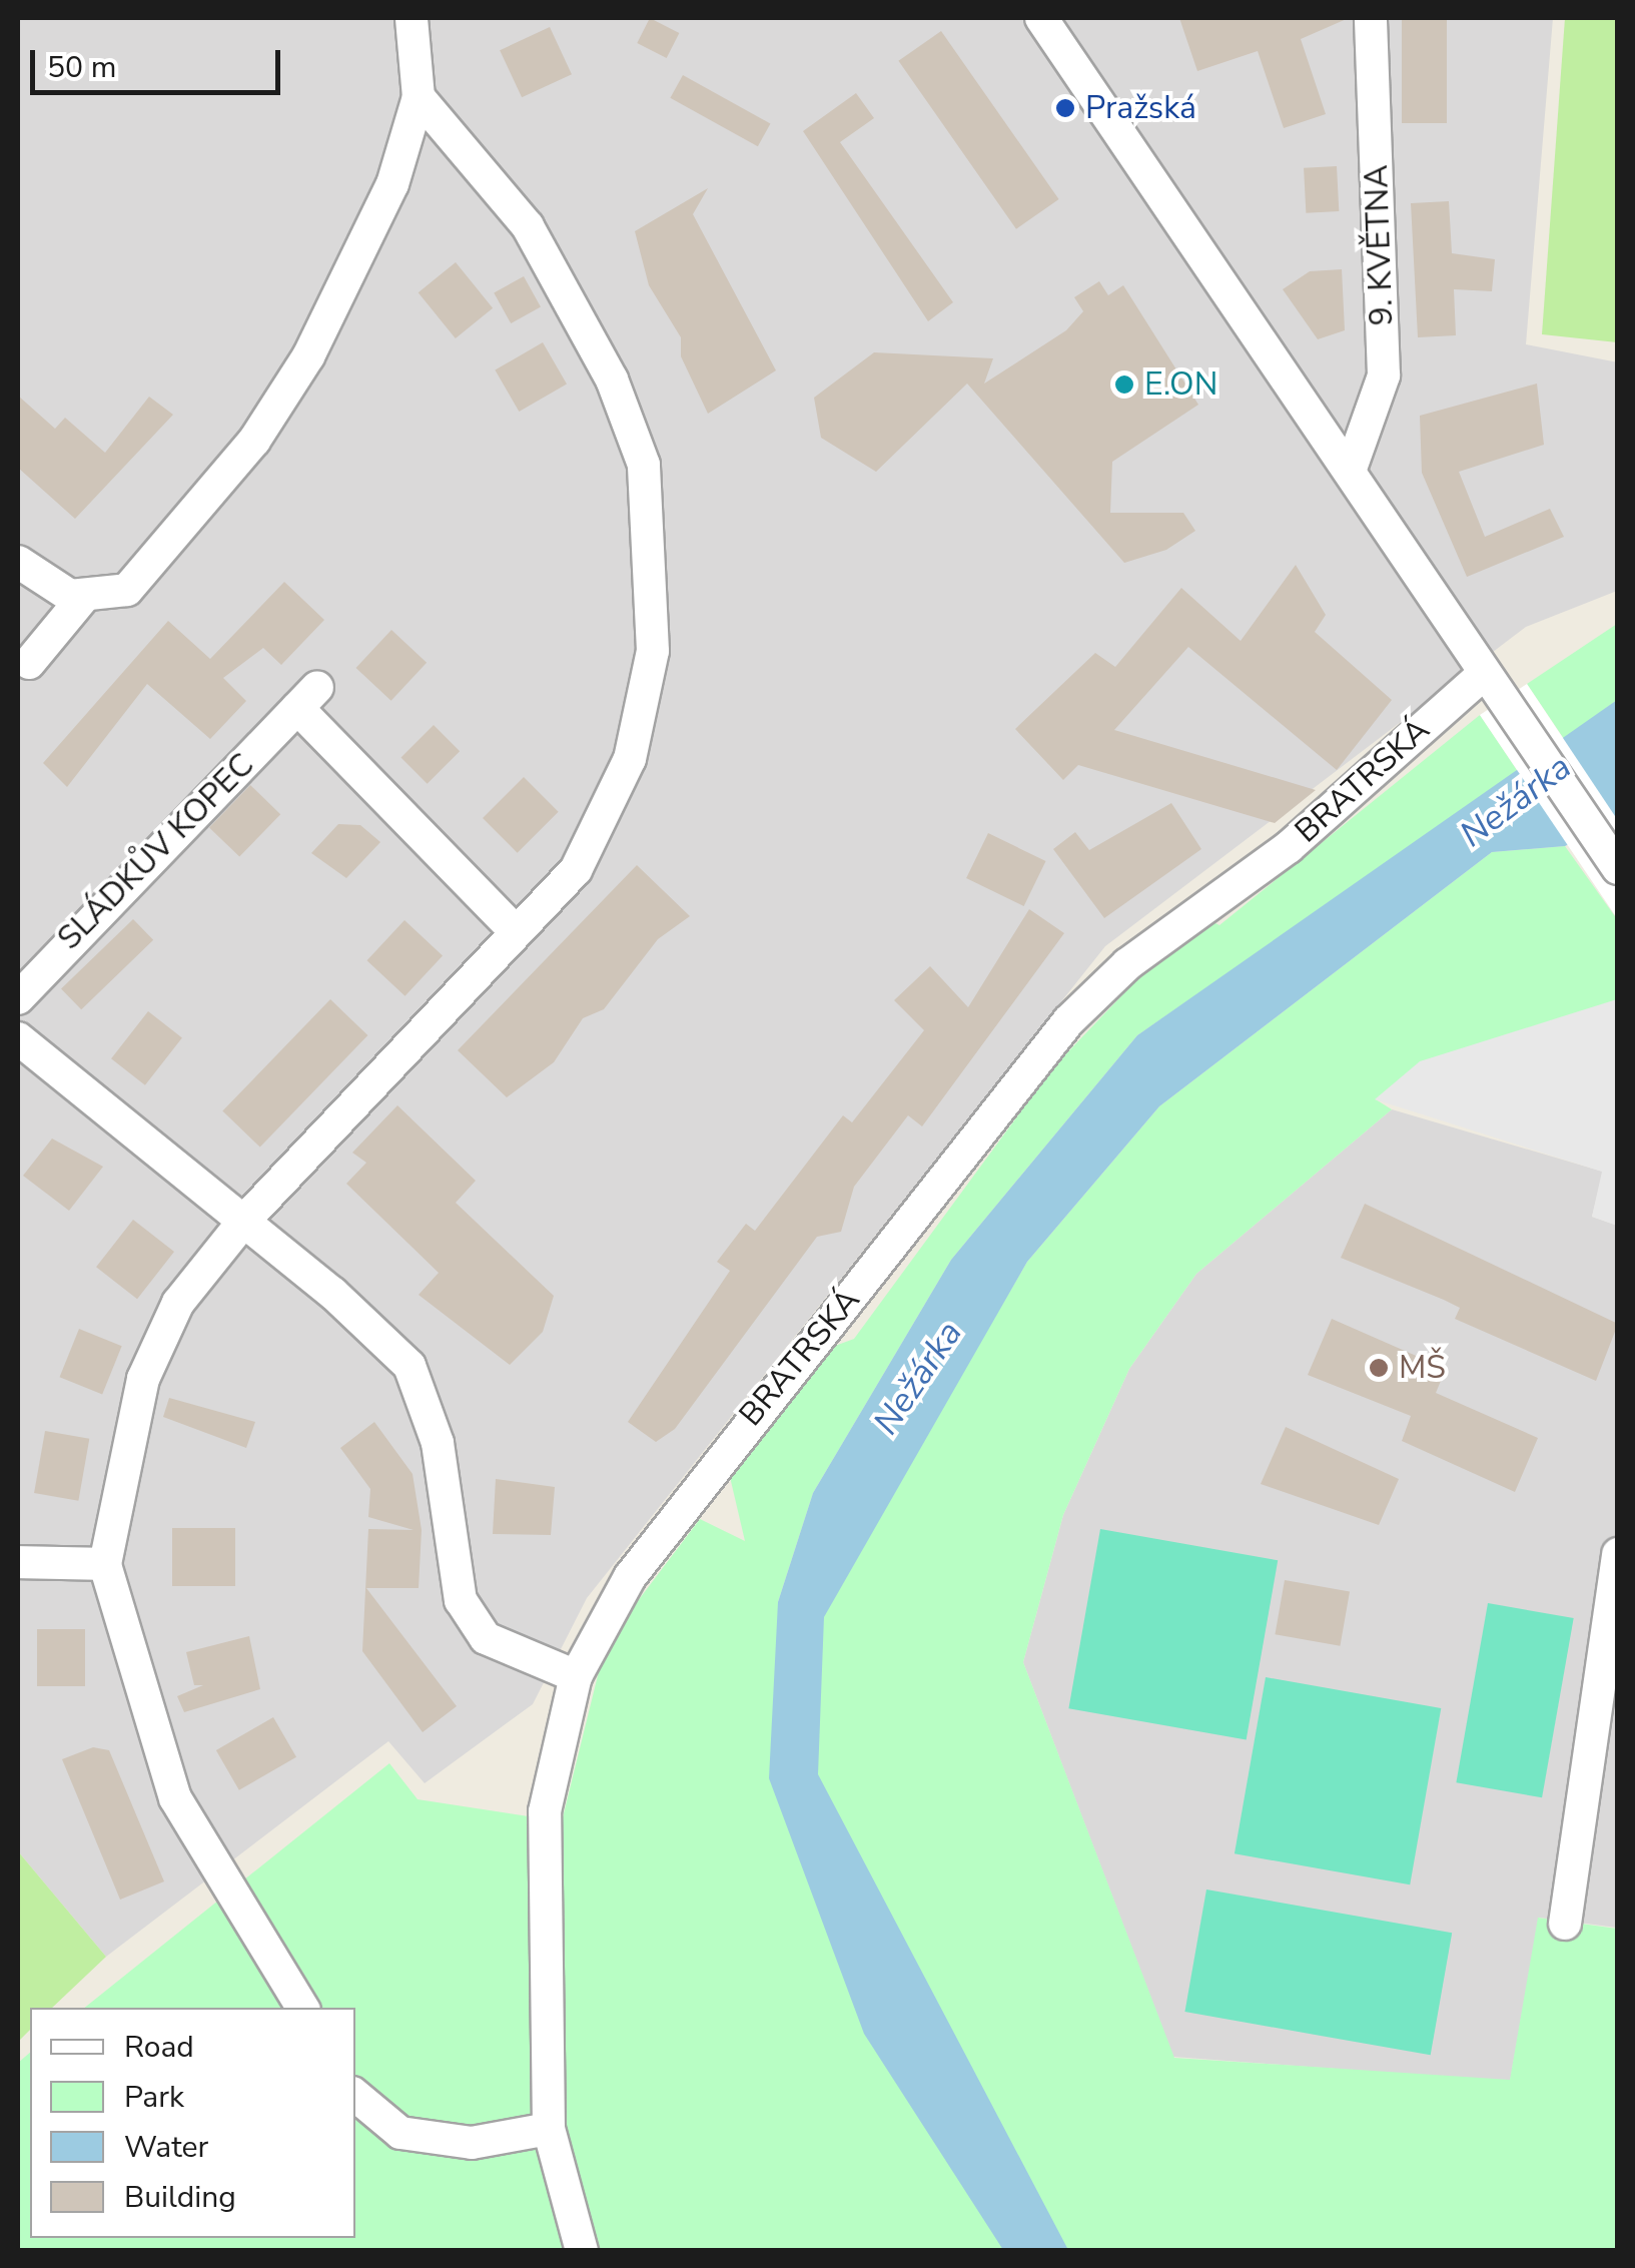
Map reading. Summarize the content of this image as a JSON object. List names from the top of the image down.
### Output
{
  "streets": {
    "street": ["9. KVĚTNA", "BRATRSKÁ", "SLÁDKŮV KOPEC"]
  },
  "water": ["Nežárka"],
  "places": ["Pražská", "E.ON", "MŠ"],
  "legend": [
    "Road",
    "Park",
    "Water",
    "Building"
  ],
  "scale_bar": "50 m"
}
